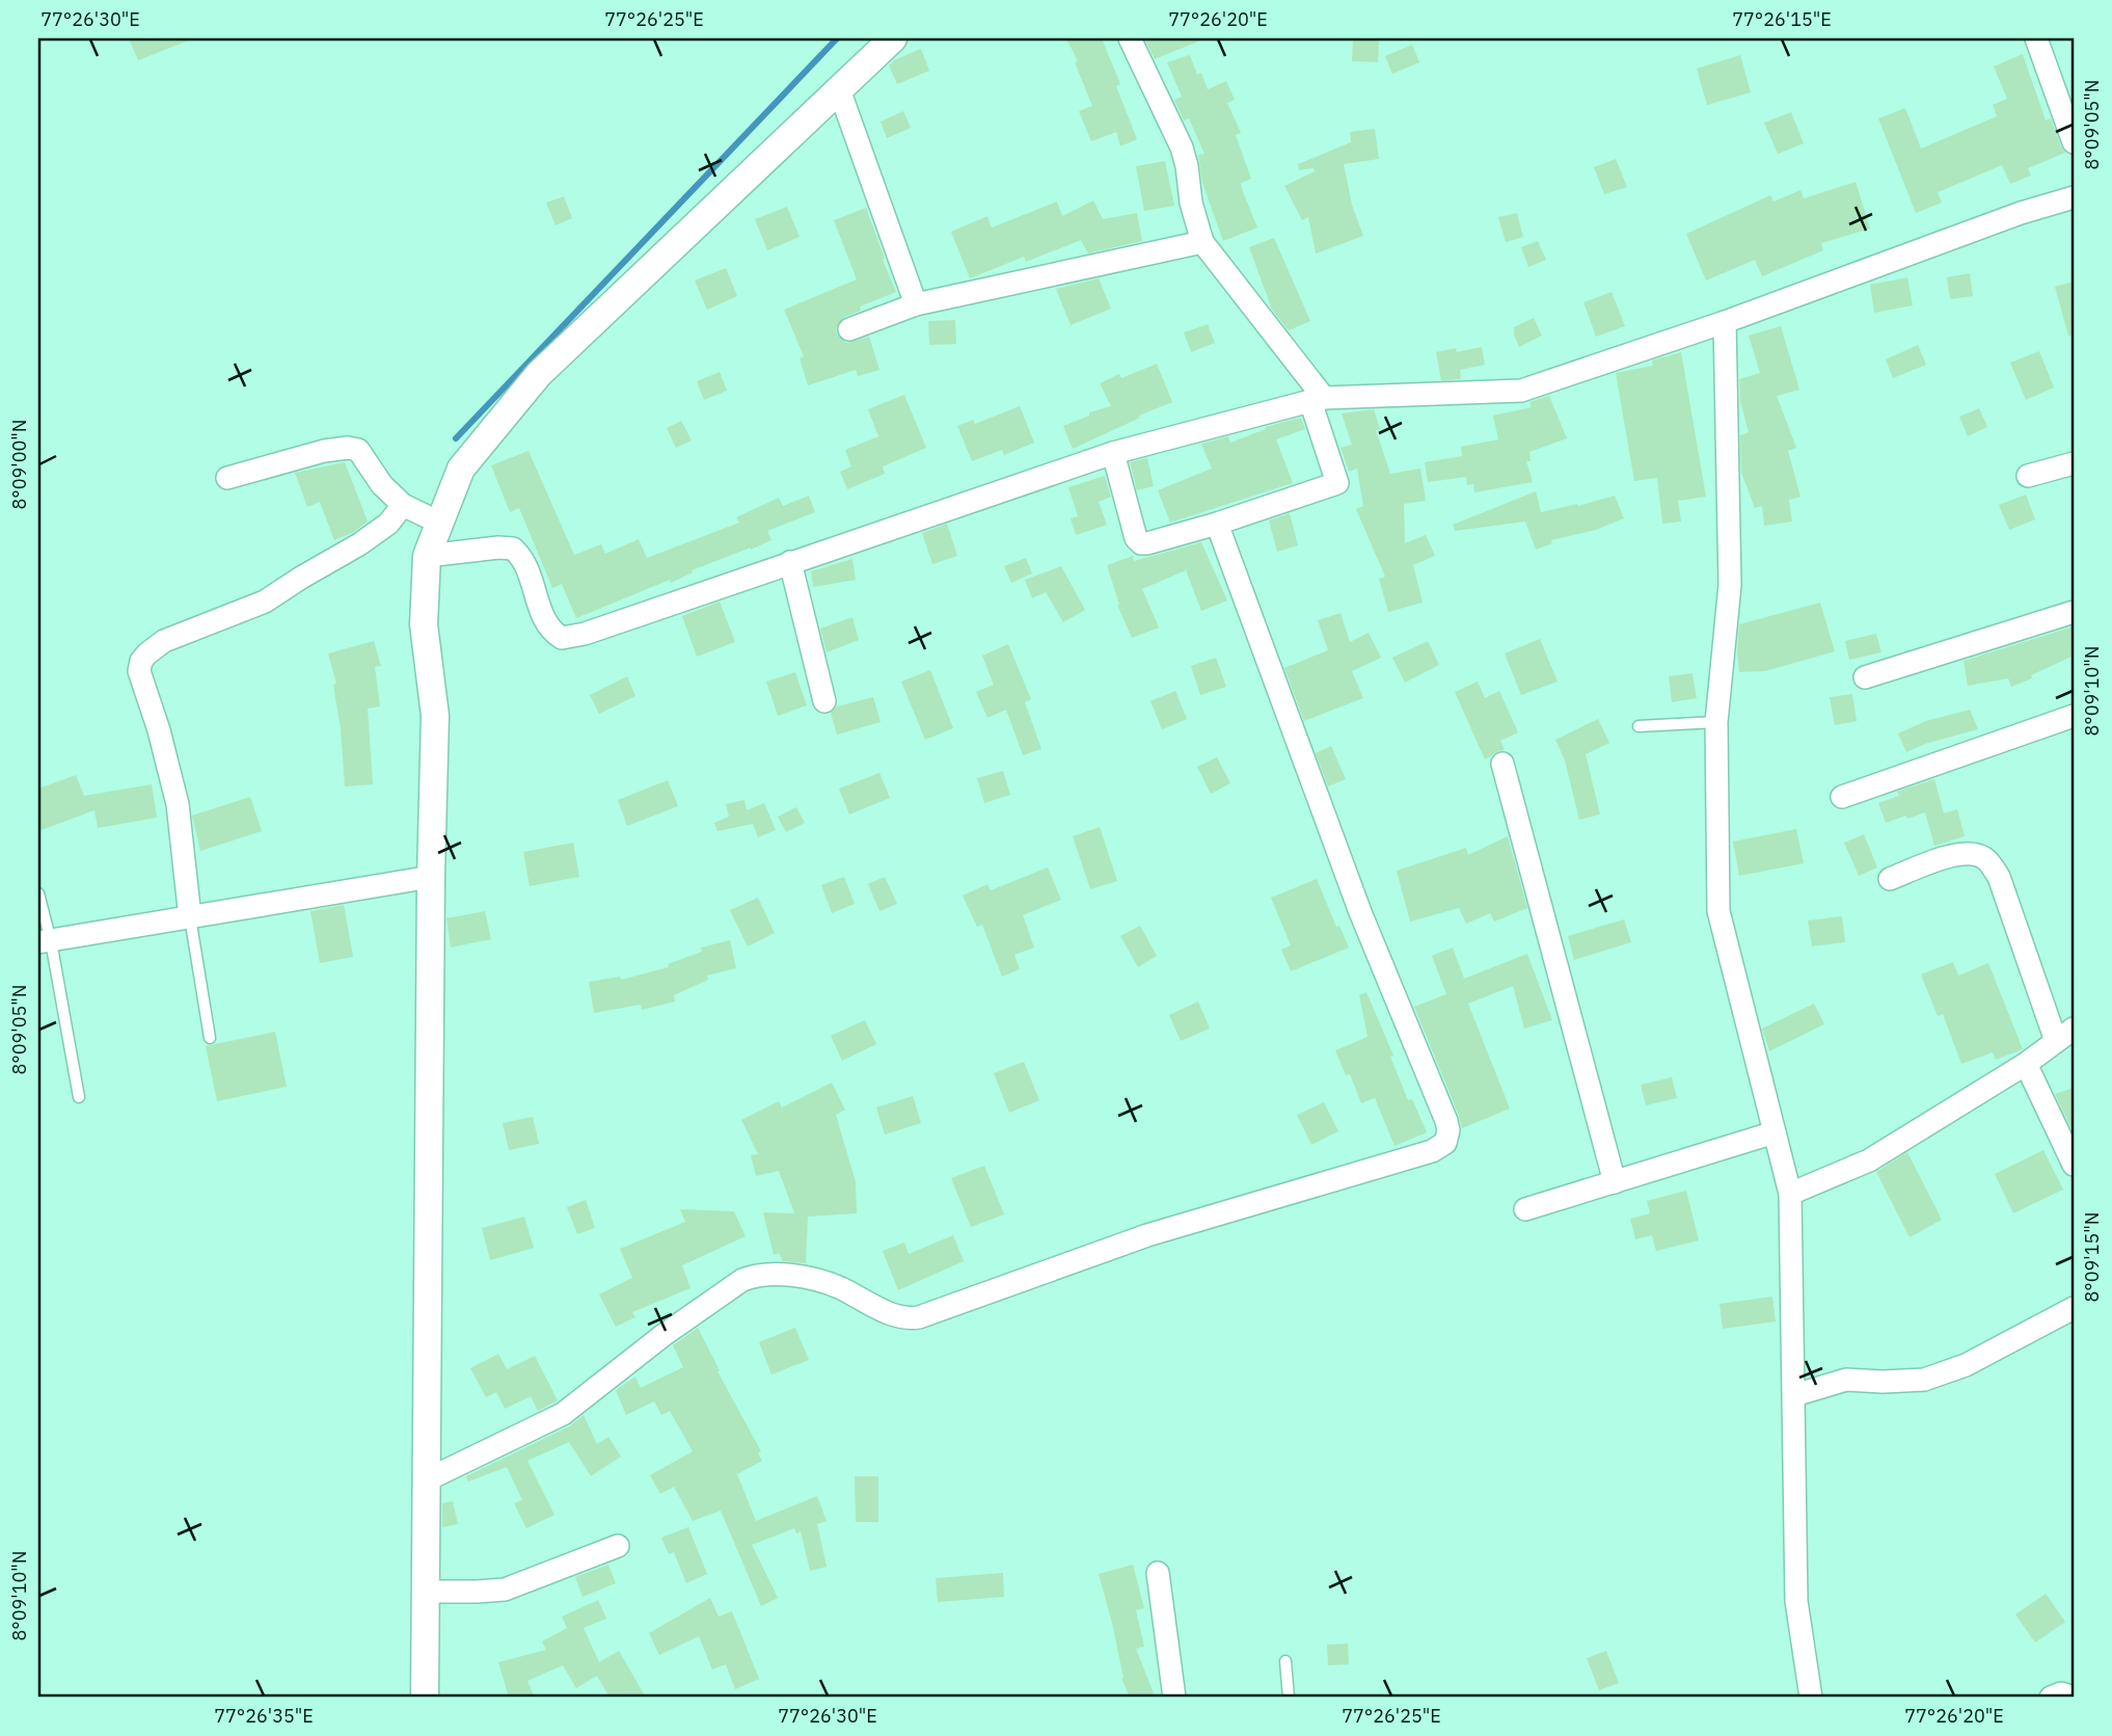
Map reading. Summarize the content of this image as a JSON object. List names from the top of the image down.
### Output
{
  "coordinates": [
    "77°26'30\"E",
    "77°26'25\"E",
    "77°26'20\"E",
    "77°26'15\"E",
    "8°09'05\"N",
    "8°09'00\"N",
    "8°09'10\"N",
    "8°09'15\"N",
    "77°26'35\"E"
  ]
}
